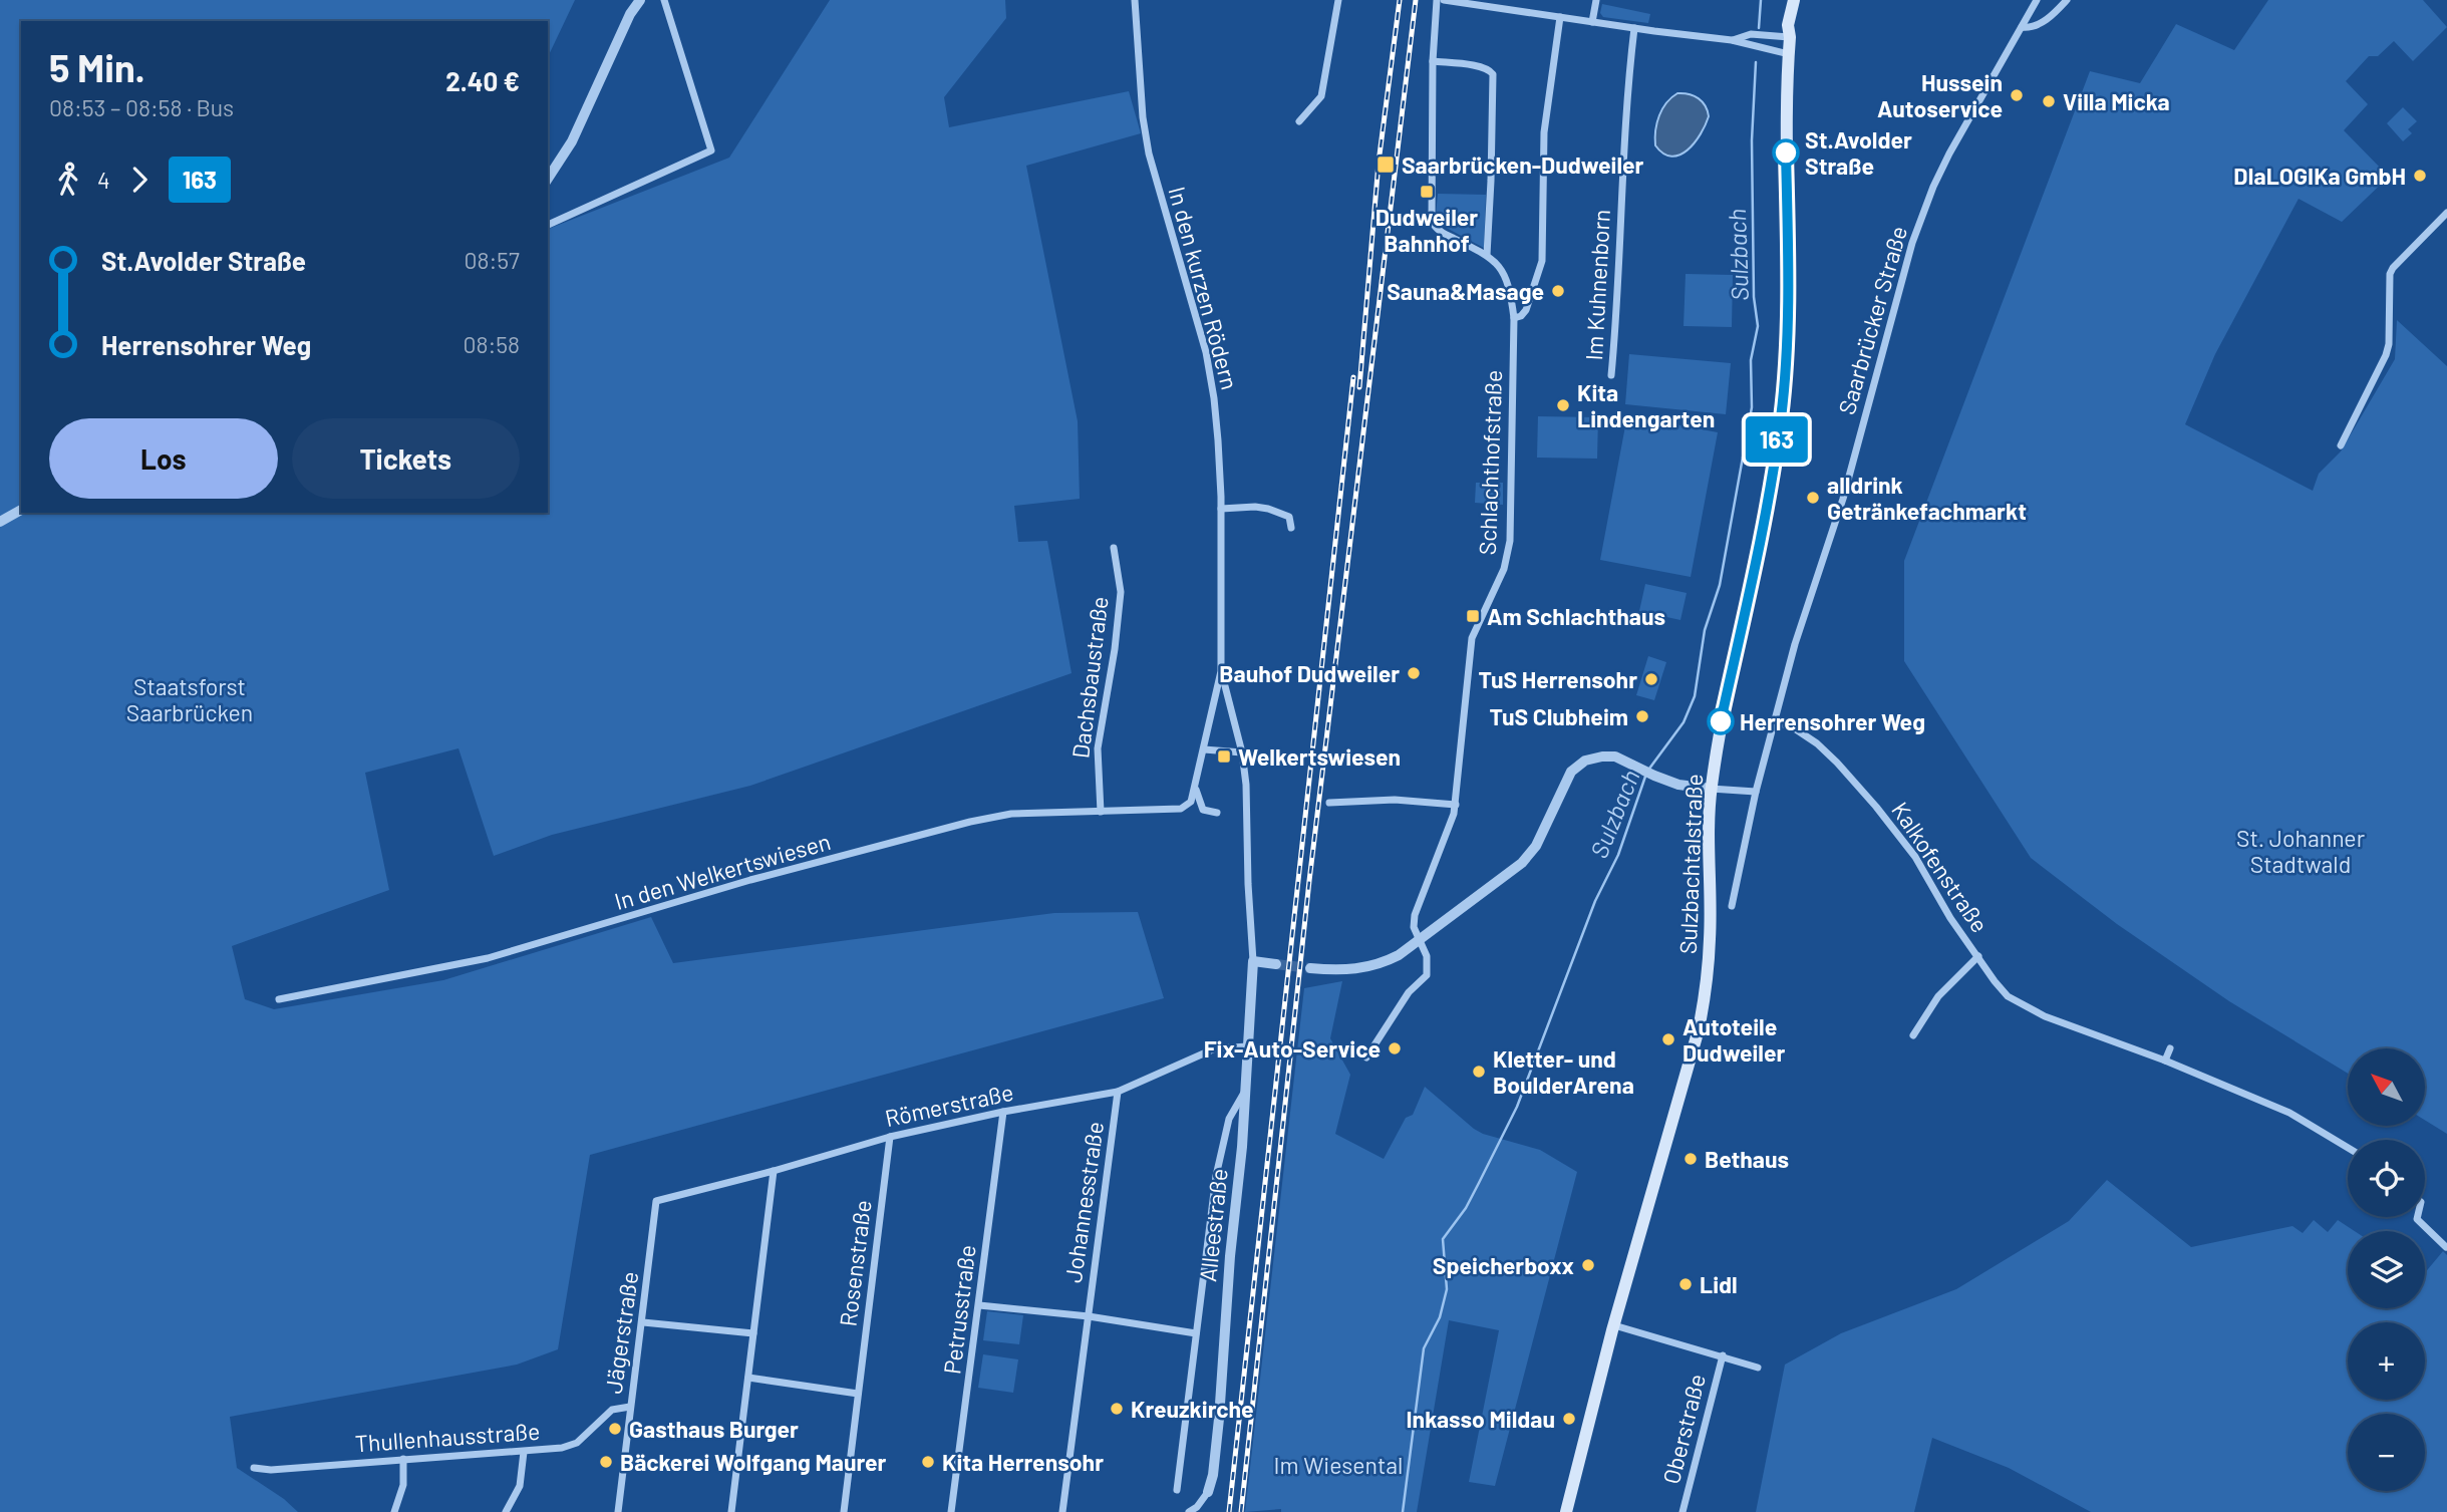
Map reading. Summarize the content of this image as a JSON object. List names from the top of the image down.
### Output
{
  "streets": {
    "main road": ["Sulzbachtalstraße"],
    "street": [
      "Im Kuhnenborn",
      "In den kurzen Rödern",
      "Saarbrücker Straße",
      "Schlachthofstraße",
      "Dachsbaustraße",
      "Kalkofenstraße",
      "In den Welkertswiesen",
      "Römerstraße",
      "Johannesstraße",
      "Alleestraße",
      "Rosenstraße",
      "Petrusstraße",
      "Jägerstraße",
      "Oberstraße",
      "Thullenhausstraße"
    ]
  },
  "crossings": [
    ["In den kurzen Rödern", "In den Welkertswiesen"],
    ["In den kurzen Rödern", "Alleestraße"],
    ["Saarbrücker Straße", "Kalkofenstraße"],
    ["Dachsbaustraße", "In den Welkertswiesen"],
    ["Römerstraße", "Johannesstraße"],
    ["Römerstraße", "Alleestraße"],
    ["Römerstraße", "Rosenstraße"],
    ["Römerstraße", "Petrusstraße"],
    ["Römerstraße", "Jägerstraße"],
    ["Johannesstraße", "Petrusstraße"],
    ["Jägerstraße", "Thullenhausstraße"]
  ],
  "water": ["Sulzbach"],
  "parks": ["Staatsforst Saarbrücken", "St. Johanner Stadtwald", "Im Wiesental"],
  "places": {
    "other": [
      "Hussein Autoservice",
      "Villa Micka",
      "St.Avolder Straße",
      "DIaLOGIKa GmbH",
      "Sauna&Masage",
      "Kita Lindengarten",
      "alldrink Getränkefachmarkt",
      "Bauhof Dudweiler",
      "TuS Herrensohr",
      "TuS Clubheim",
      "Herrensohrer Weg",
      "Autoteile Dudweiler",
      "Fix-Auto-Service",
      "Kletter- und BoulderArena",
      "Bethaus",
      "Speicherboxx",
      "Lidl",
      "Kreuzkirche",
      "Inkasso Mildau",
      "Gasthaus Burger",
      "Bäckerei Wolfgang Maurer",
      "Kita Herrensohr"
    ],
    "transit": [
      "Saarbrücken-Dudweiler",
      "Dudweiler Bahnhof",
      "Am Schlachthaus",
      "Welkertswiesen"
    ]
  },
  "lines": ["bus line 163"],
  "north": "top left",
  "page": {
    "on_map": "163",
    "heading": ["5 Min.", "08:53 – 08:58 · Bus", "2.40 €"],
    "legs": ["4", "163"],
    "list": [
      {
        "name": "St.Avolder Straße",
        "value": "08:57"
      },
      {
        "name": "Herrensohrer Weg",
        "value": "08:58"
      }
    ],
    "buttons": ["Los", "Tickets"],
    "map_buttons": ["+", "−"]
  }
}
